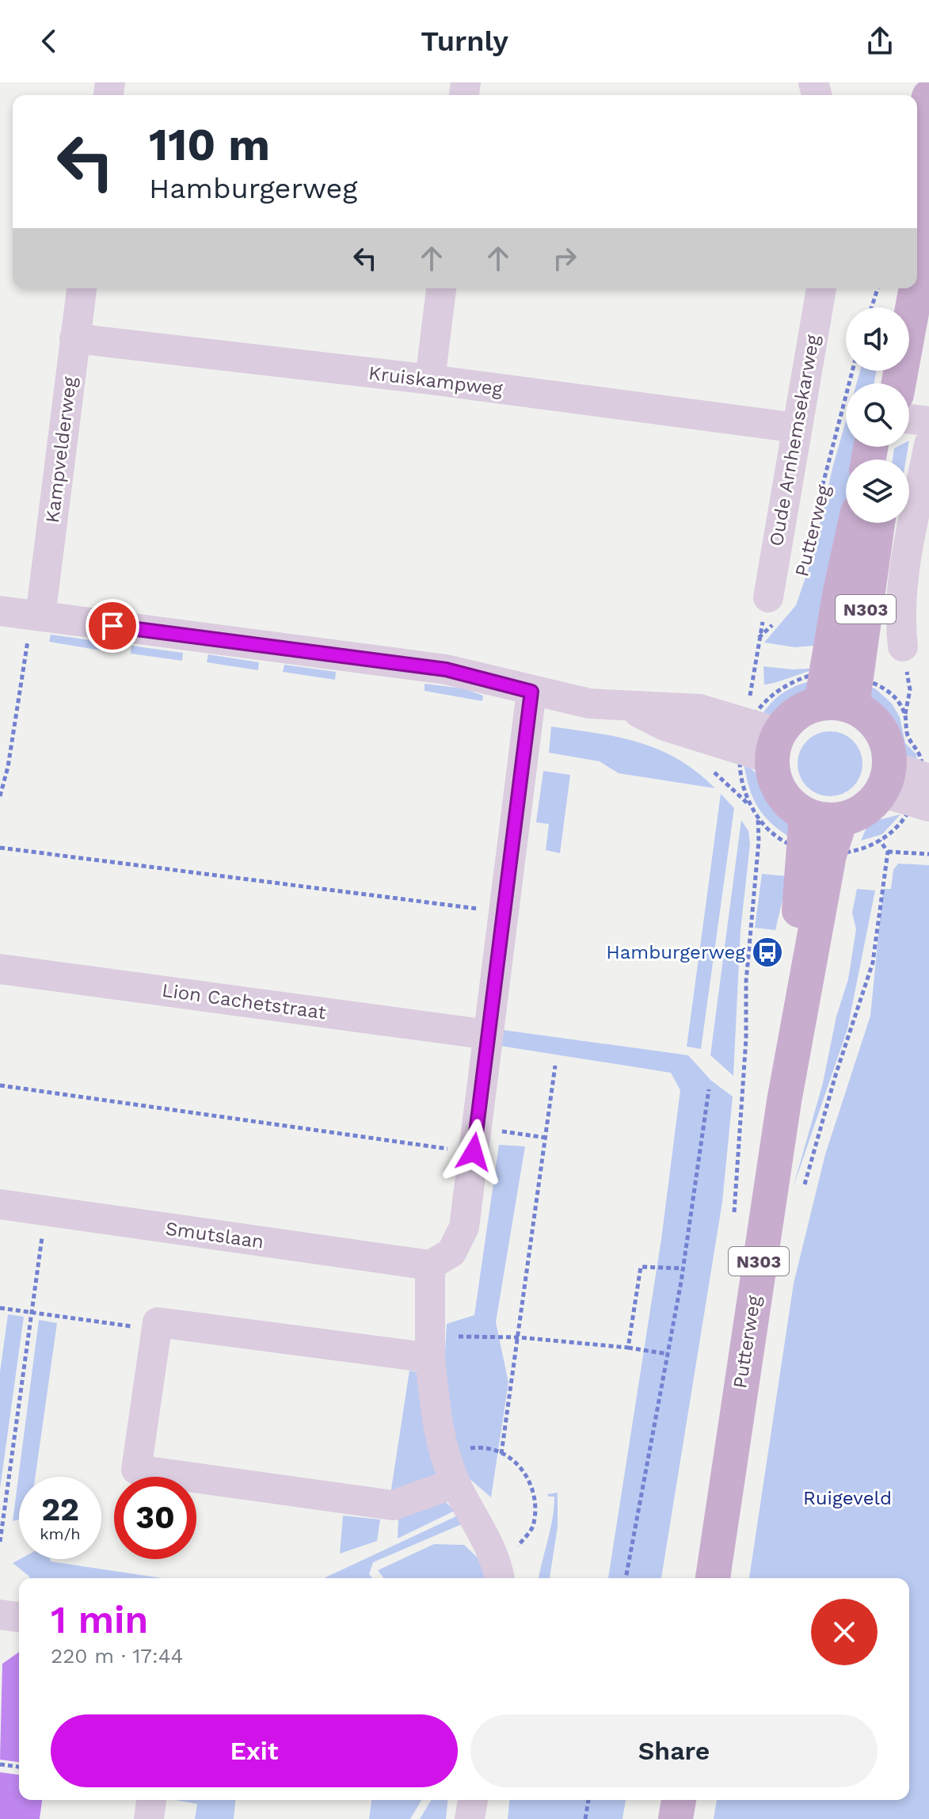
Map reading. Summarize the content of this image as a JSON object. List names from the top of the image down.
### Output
{
  "streets": {
    "main road": ["Putterweg", "N303"],
    "street": [
      "Kruiskampweg",
      "Oude Arnhemsekarweg",
      "Kampvelderweg",
      "Lion Cachetstraat",
      "Smutslaan"
    ]
  },
  "crossings": [
    ["Kruiskampweg", "Oude Arnhemsekarweg"],
    ["Kruiskampweg", "Kampvelderweg"],
    ["Putterweg", "N303"]
  ],
  "parks": ["Ruigeveld"],
  "places": {
    "bus stop": ["Hamburgerweg"]
  },
  "page": {
    "header": "Turnly",
    "turn": ["110 m", "Hamburgerweg"],
    "speed": "22 km/h",
    "limit": "30",
    "heading": ["1 min", "220 m · 17:44"],
    "buttons": ["Exit", "Share"]
  }
}
